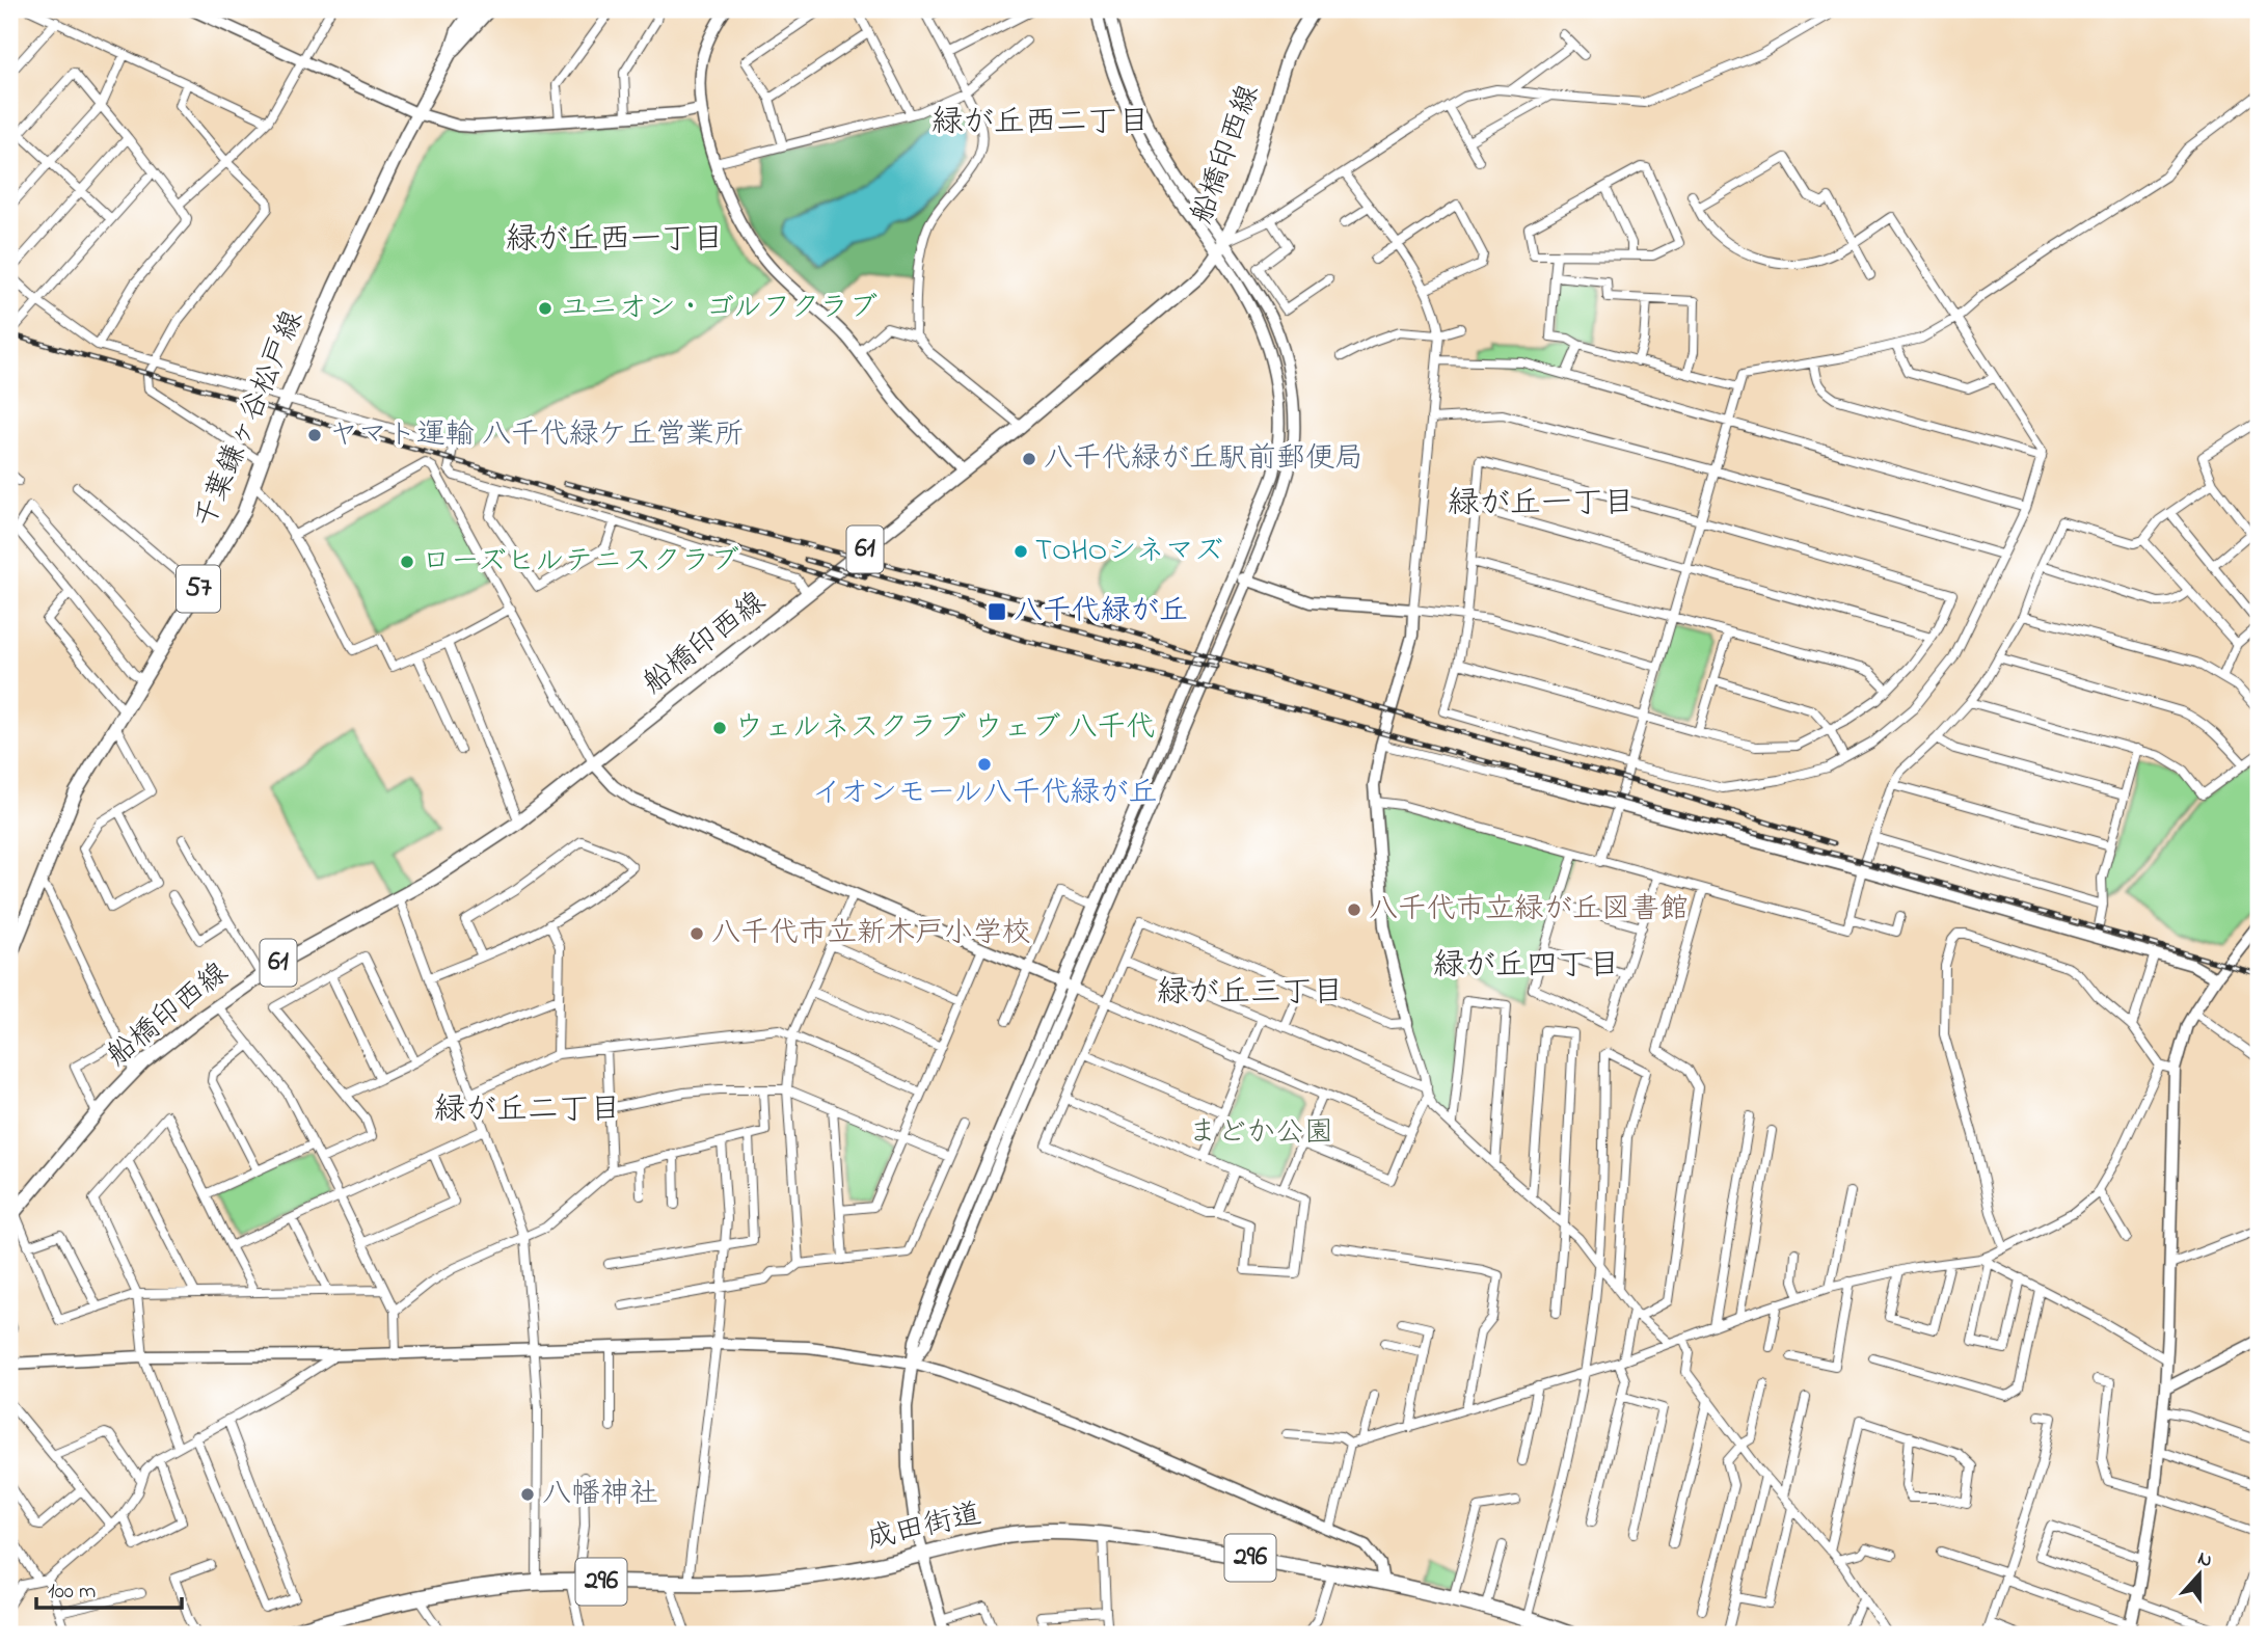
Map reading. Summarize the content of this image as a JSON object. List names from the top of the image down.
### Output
{
  "streets": {
    "highway": ["成田街道", "296"],
    "main road": [
      "船橋印西線",
      "千葉鎌ヶ谷松戸線",
      "61",
      "57"
    ]
  },
  "districts": [
    "緑が丘西二丁目",
    "緑が丘西一丁目",
    "緑が丘一丁目",
    "緑が丘四丁目",
    "緑が丘三丁目",
    "緑が丘二丁目"
  ],
  "parks": ["まどか公園"],
  "places": {
    "other": [
      "ユニオン・ゴルフクラブ",
      "ヤマト運輸 八千代緑ケ丘営業所",
      "八千代緑が丘駅前郵便局",
      "TOHOシネマズ",
      "ローズヒルテニスクラブ",
      "ウェルネスクラブ ウェブ 八千代",
      "イオンモール八千代緑が丘",
      "八千代市立緑が丘図書館",
      "八千代市立新木戸小学校",
      "八幡神社"
    ],
    "transit": ["八千代緑が丘"]
  },
  "scale_bar": "100 m",
  "north": "top"
}
